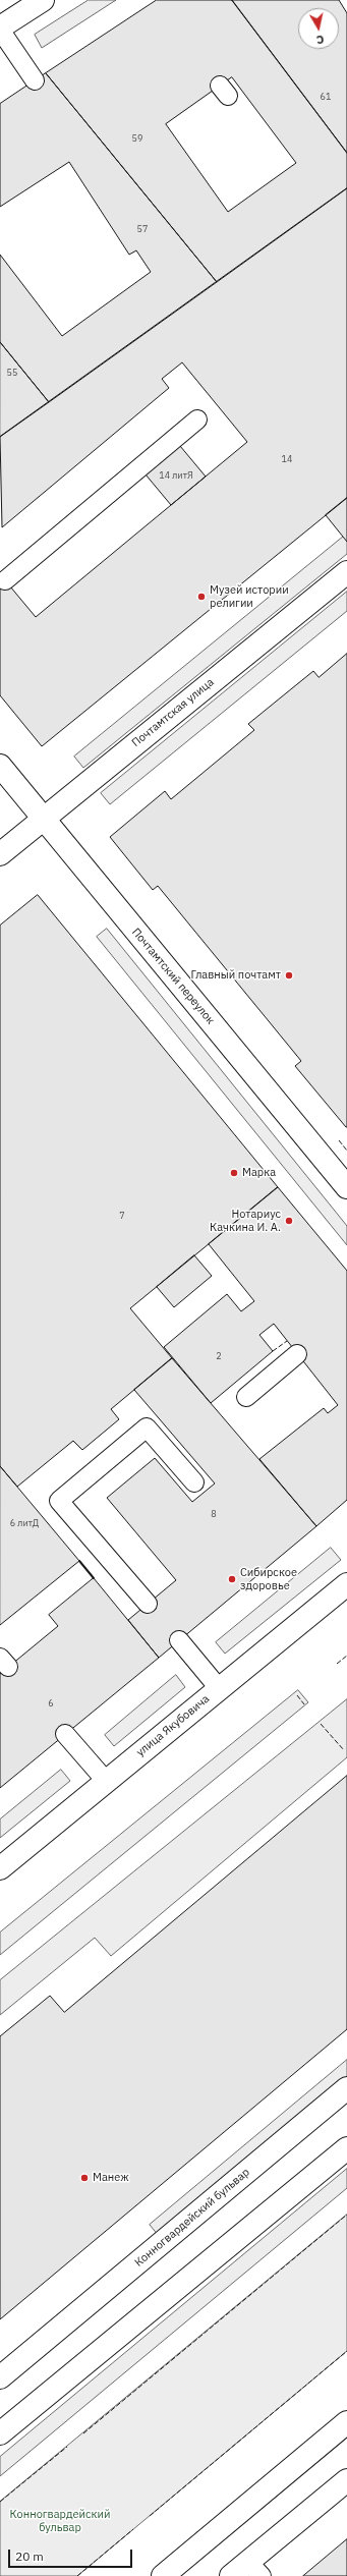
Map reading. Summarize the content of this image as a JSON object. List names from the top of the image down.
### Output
{
  "streets": {
    "street": [
      "Почтамтская улица",
      "Почтамтский переулок",
      "улица Якубовича",
      "Конногвардейский бульвар"
    ]
  },
  "crossings": [
    ["Почтамтская улица", "Почтамтский переулок"]
  ],
  "parks": ["Конногвардейский бульвар"],
  "places": [
    "Музей истории религии",
    "Главный почтамт",
    "Марка",
    "Нотариус Качкина И. А.",
    "Сибирское здоровье",
    "Манеж"
  ],
  "house_numbers": [
    "61",
    "59",
    "57",
    "55",
    "14",
    "14 литЯ",
    "7",
    "2",
    "8",
    "6 литД",
    "6"
  ],
  "scale_bar": "20 m",
  "north": "bottom"
}
